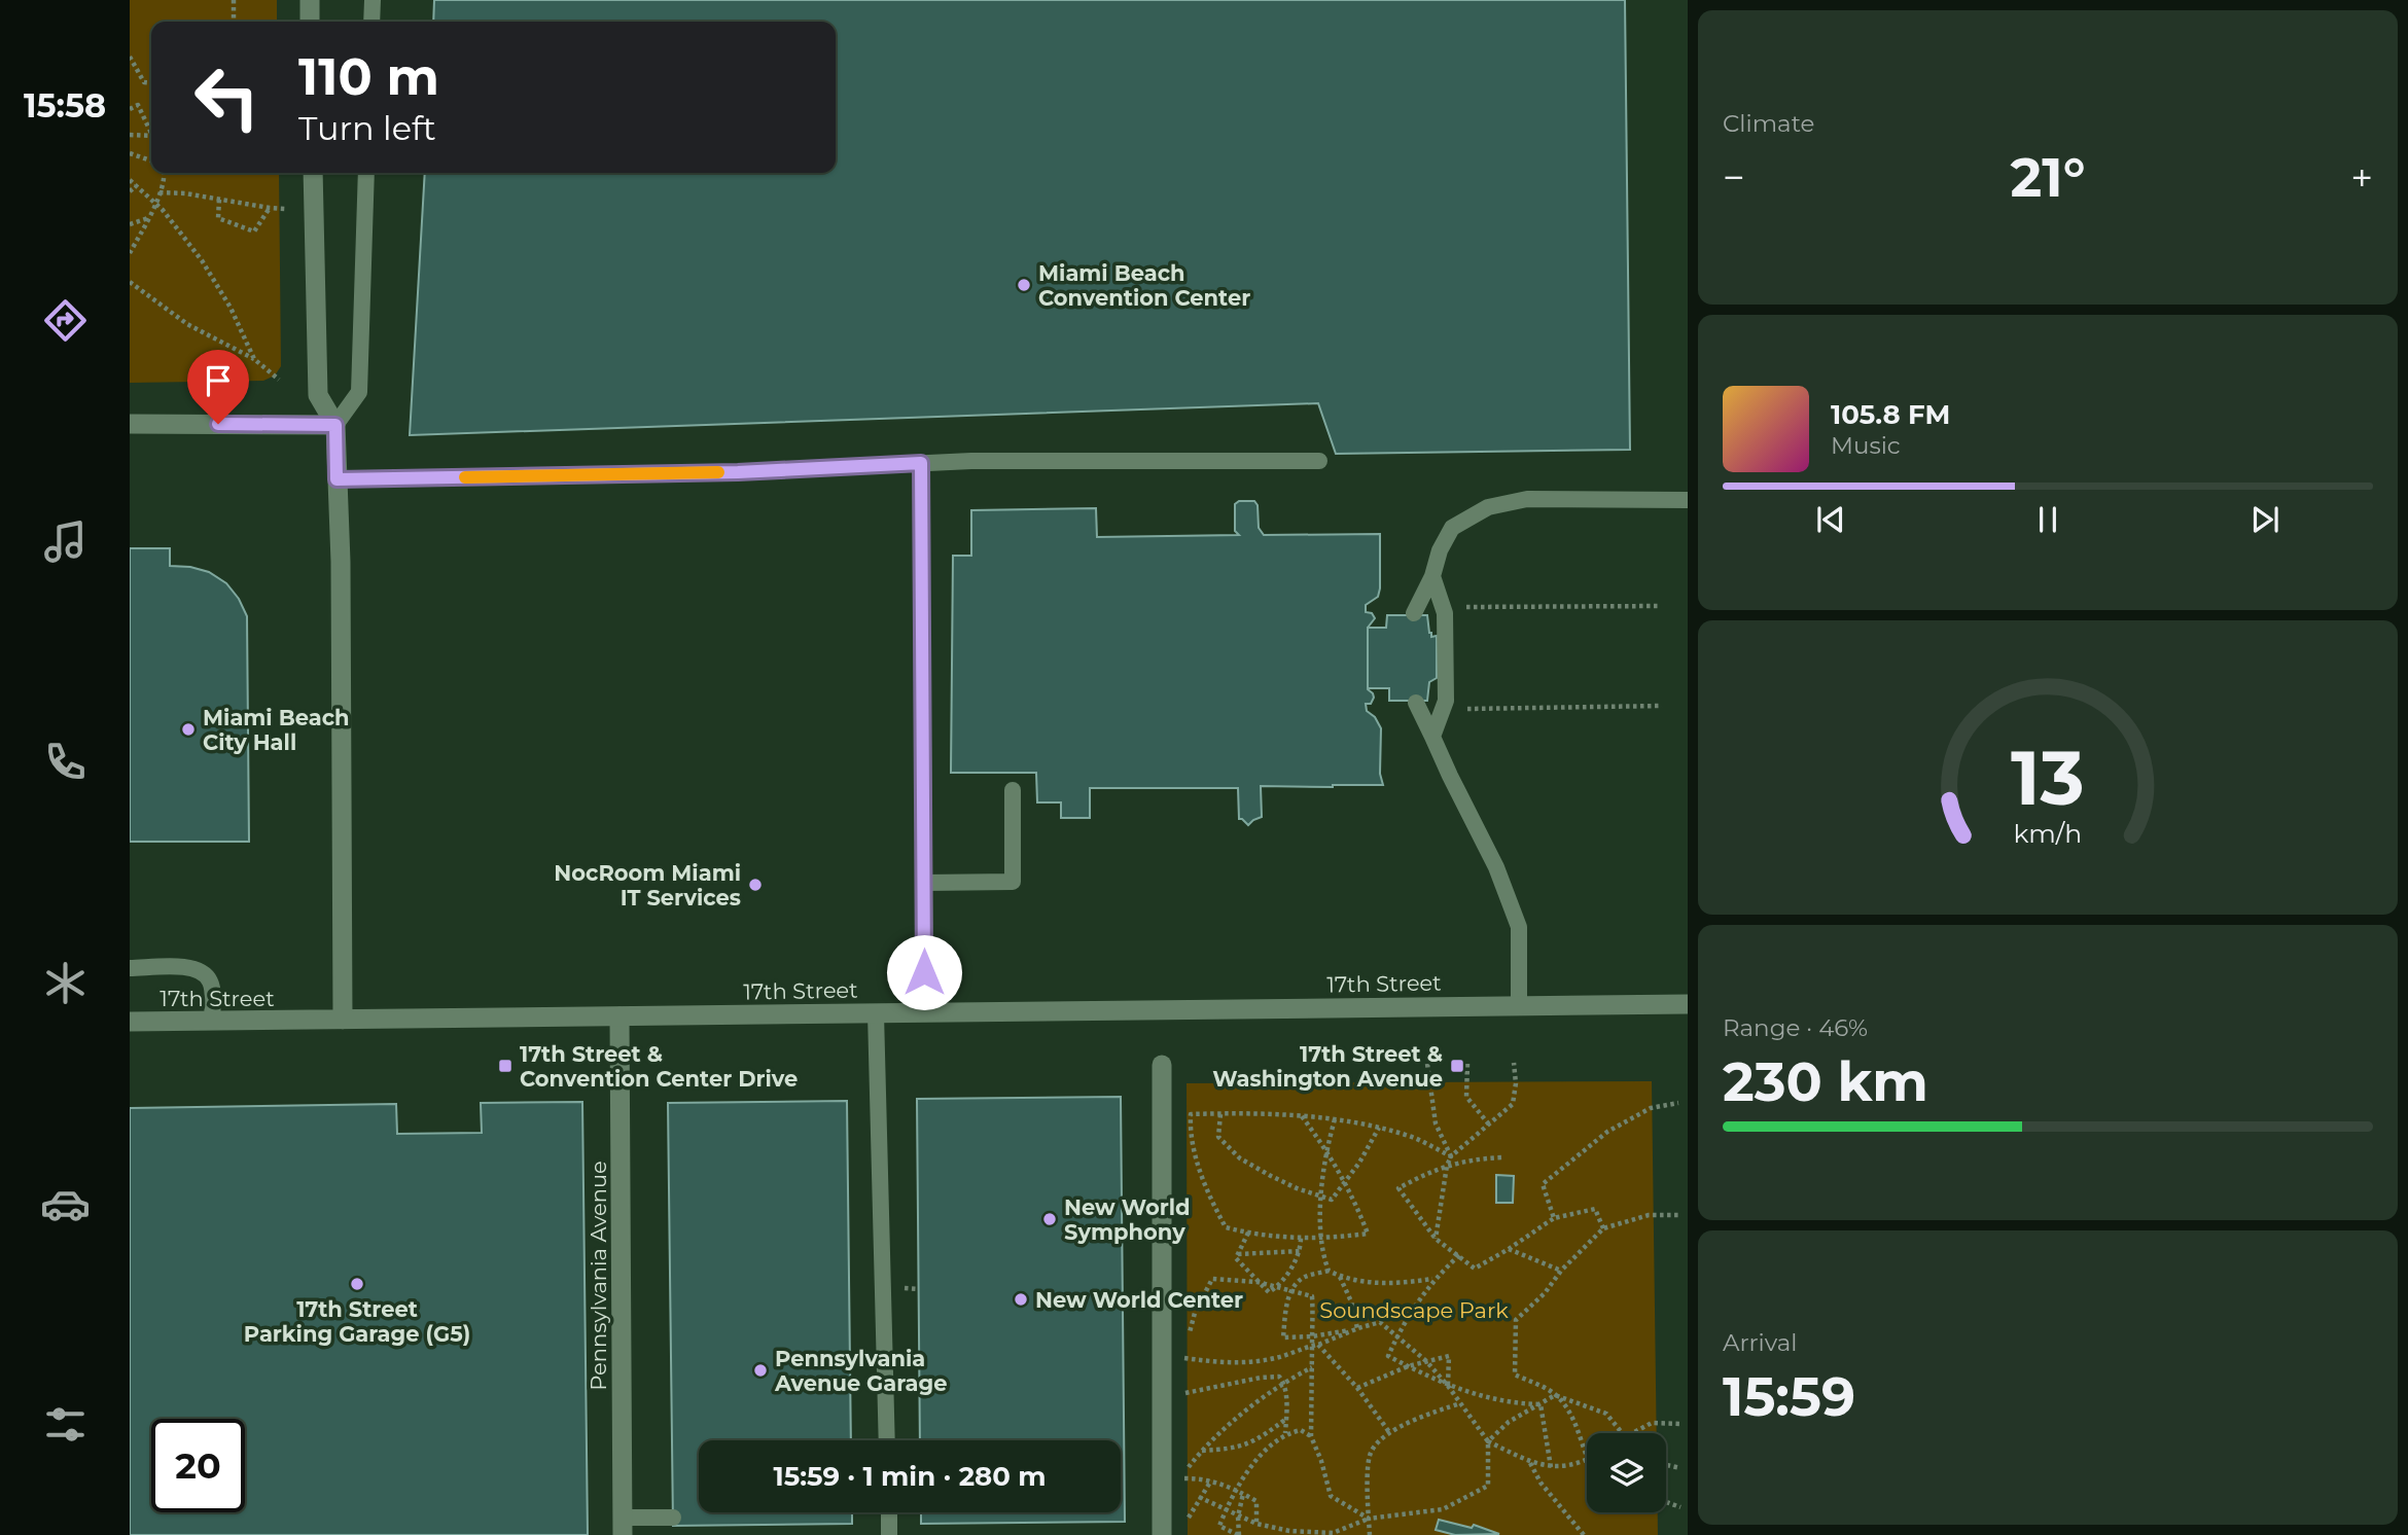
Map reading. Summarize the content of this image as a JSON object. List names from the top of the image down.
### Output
{
  "streets": {
    "street": ["17th Street", "Pennsylvania Avenue"]
  },
  "crossings": [
    ["17th Street", "Pennsylvania Avenue"]
  ],
  "parks": ["Soundscape Park"],
  "places": {
    "other": [
      "Miami Beach Convention Center",
      "Miami Beach City Hall",
      "NocRoom Miami IT Services",
      "New World Symphony",
      "17th Street Parking Garage (G5)",
      "New World Center",
      "Pennsylvania Avenue Garage"
    ],
    "transit": ["17th Street & Convention Center Drive", "17th Street & Washington Avenue"]
  },
  "page": {
    "tabs": "15:58",
    "tile": [
      "Climate",
      ["Range · 46%", "230 km"],
      ["Arrival", "15:59"]
    ],
    "turn": ["110 m", "Turn left"],
    "heat": ["−", "21°", "+"],
    "song": ["105.8 FM", "Music"],
    "limit": "20",
    "trip": "15:59 · 1 min · 280 m",
    "gauge": ["13", "km/h"]
  }
}
